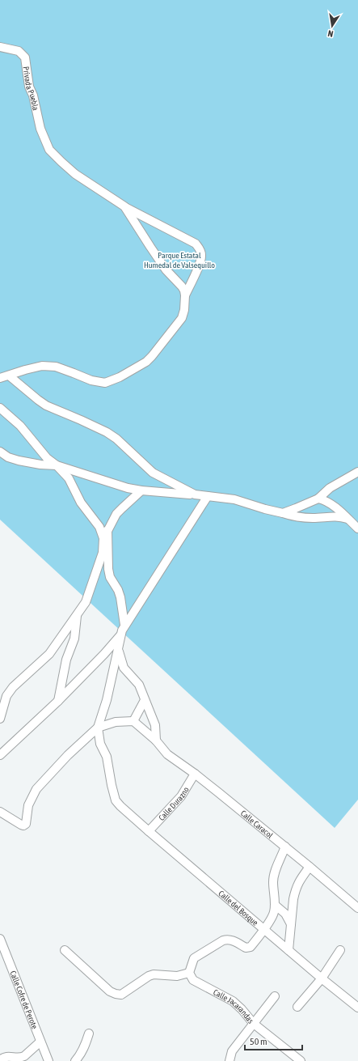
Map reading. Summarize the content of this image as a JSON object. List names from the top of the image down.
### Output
{
  "streets": {
    "street": [
      "Privada Puebla",
      "Calle Durazno",
      "Calle Caracol",
      "Calle del Bosque",
      "Calle Cofre de Perote",
      "Calle Jacarandas"
    ]
  },
  "crossings": [
    ["Calle Durazno", "Calle Caracol"],
    ["Calle Durazno", "Calle del Bosque"]
  ],
  "parks": ["Parque Estatal Humedal de Valsequillo"],
  "scale_bar": "50 m",
  "north": "bottom"
}
